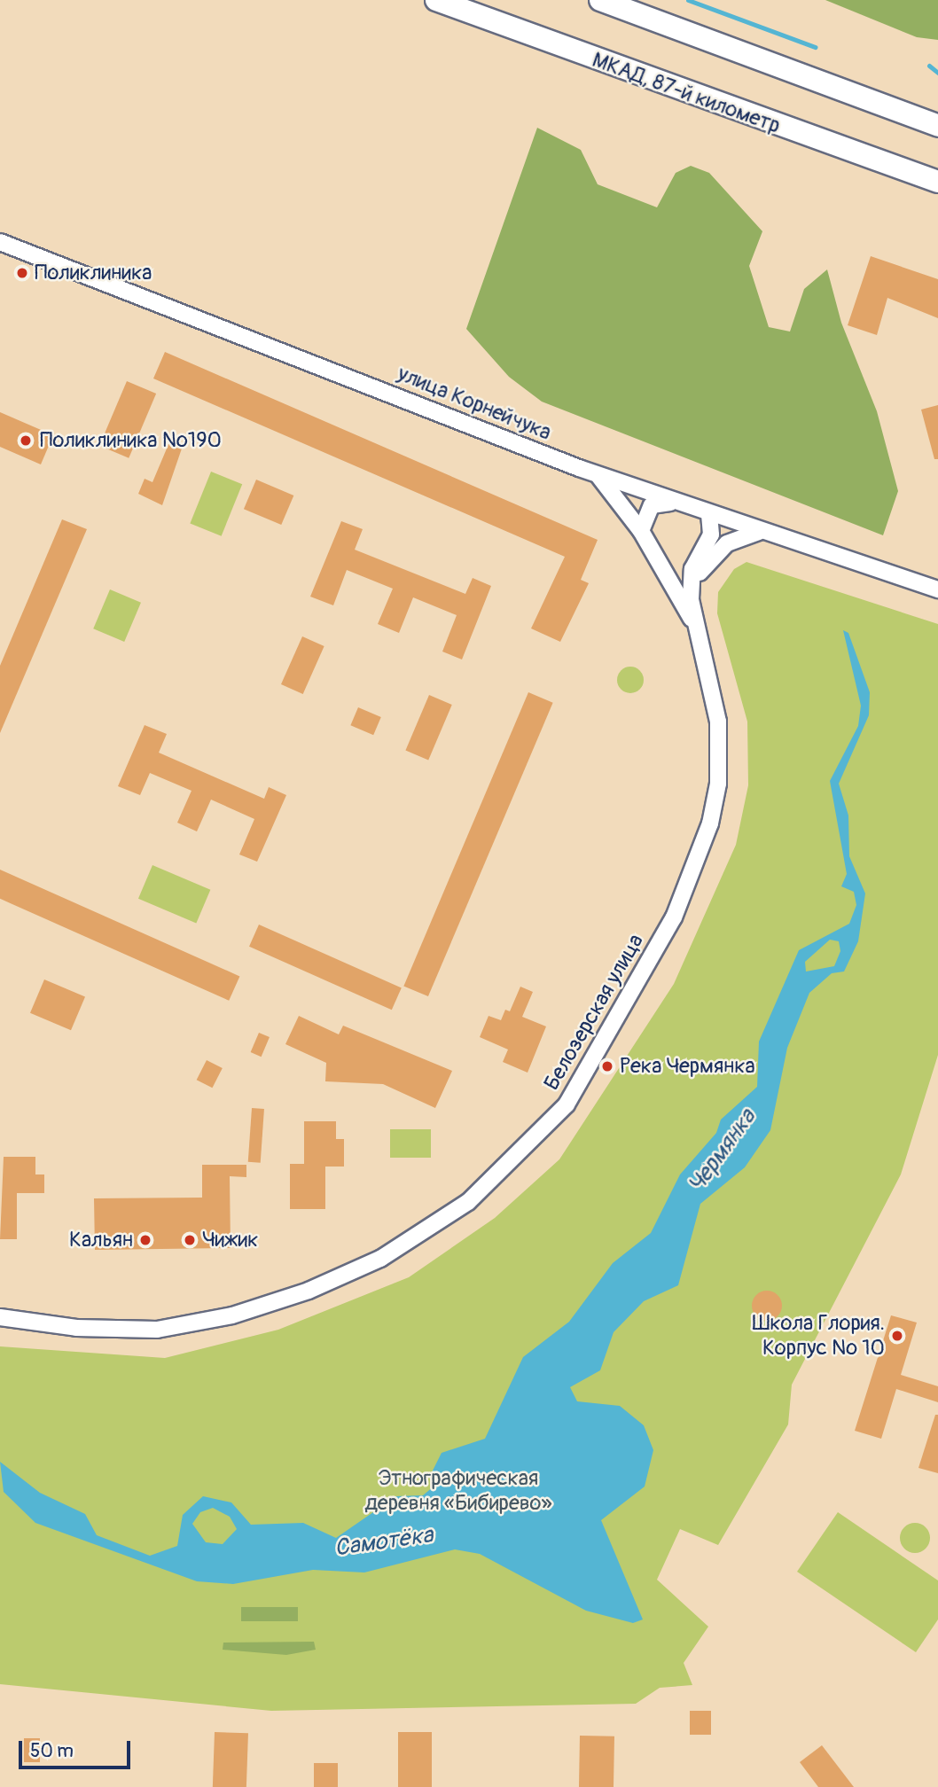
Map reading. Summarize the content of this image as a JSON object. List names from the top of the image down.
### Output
{
  "streets": {
    "highway": ["МКАД, 87-й километр"],
    "street": ["улица Корнейчука", "Белозерская улица"]
  },
  "crossings": [
    ["улица Корнейчука", "Белозерская улица"]
  ],
  "water": ["Чермянка", "Самотёка"],
  "parks": ["Этнографическая деревня «Бибирево»"],
  "places": [
    "Поликлиника",
    "Поликлиника №190",
    "Река Чермянка",
    "Кальян",
    "Чижик",
    "Школа Глория. Корпус № 10"
  ],
  "scale_bar": "50 m"
}
